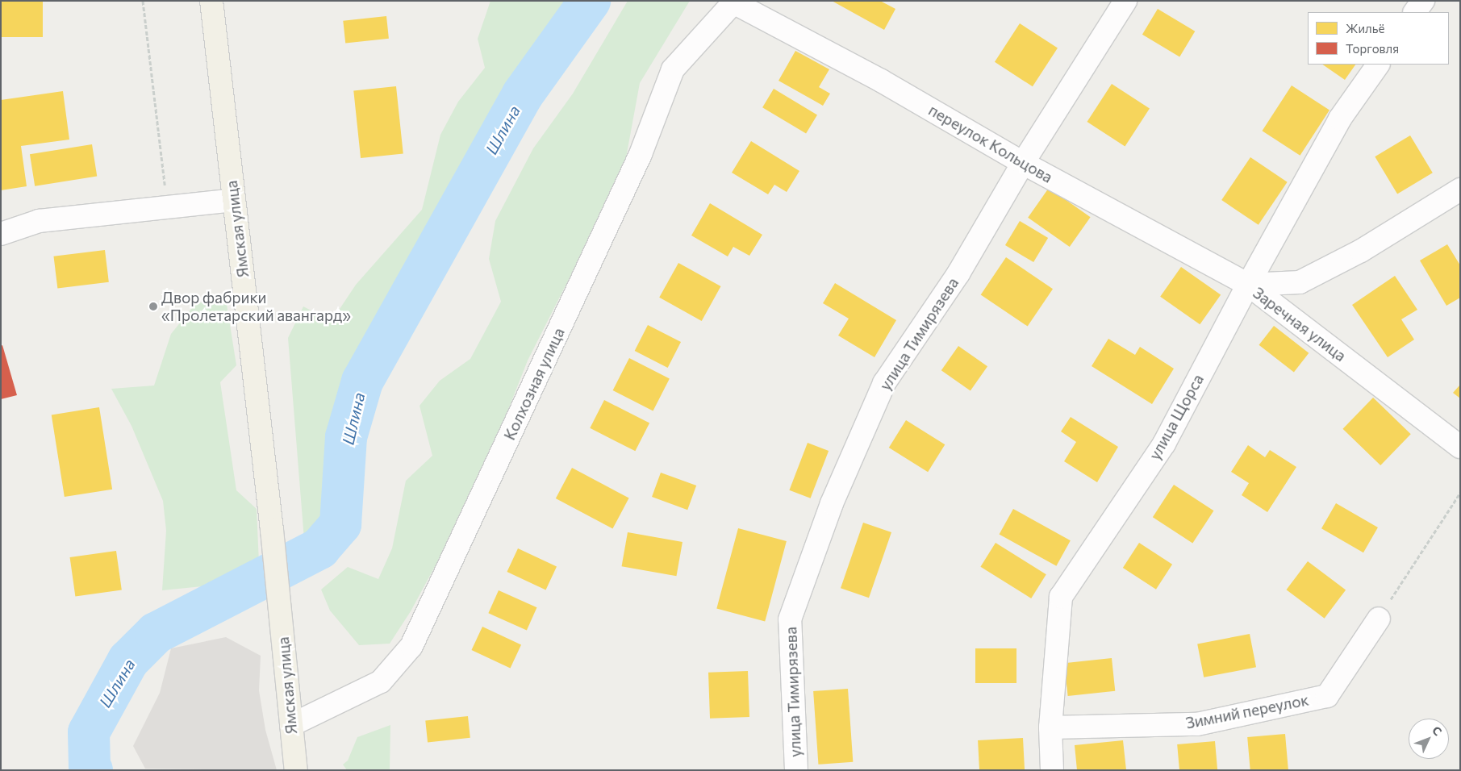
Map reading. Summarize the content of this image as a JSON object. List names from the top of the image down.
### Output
{
  "streets": {
    "highway": ["Ямская улица"],
    "street": [
      "переулок Кольцова",
      "Заречная улица",
      "улица Тимирязева",
      "Колхозная улица",
      "улица Щорса",
      "Зимний переулок"
    ]
  },
  "crossings": [
    ["переулок Кольцова", "Заречная улица"],
    ["переулок Кольцова", "улица Тимирязева"],
    ["переулок Кольцова", "Колхозная улица"],
    ["переулок Кольцова", "улица Щорса"],
    ["Ямская улица", "Колхозная улица"],
    ["Заречная улица", "улица Щорса"],
    ["улица Щорса", "Зимний переулок"]
  ],
  "water": ["Шлина"],
  "places": ["Двор фабрики «Пролетарский авангард»"],
  "legend": ["Жильё", "Торговля"],
  "north": "top right"
}
